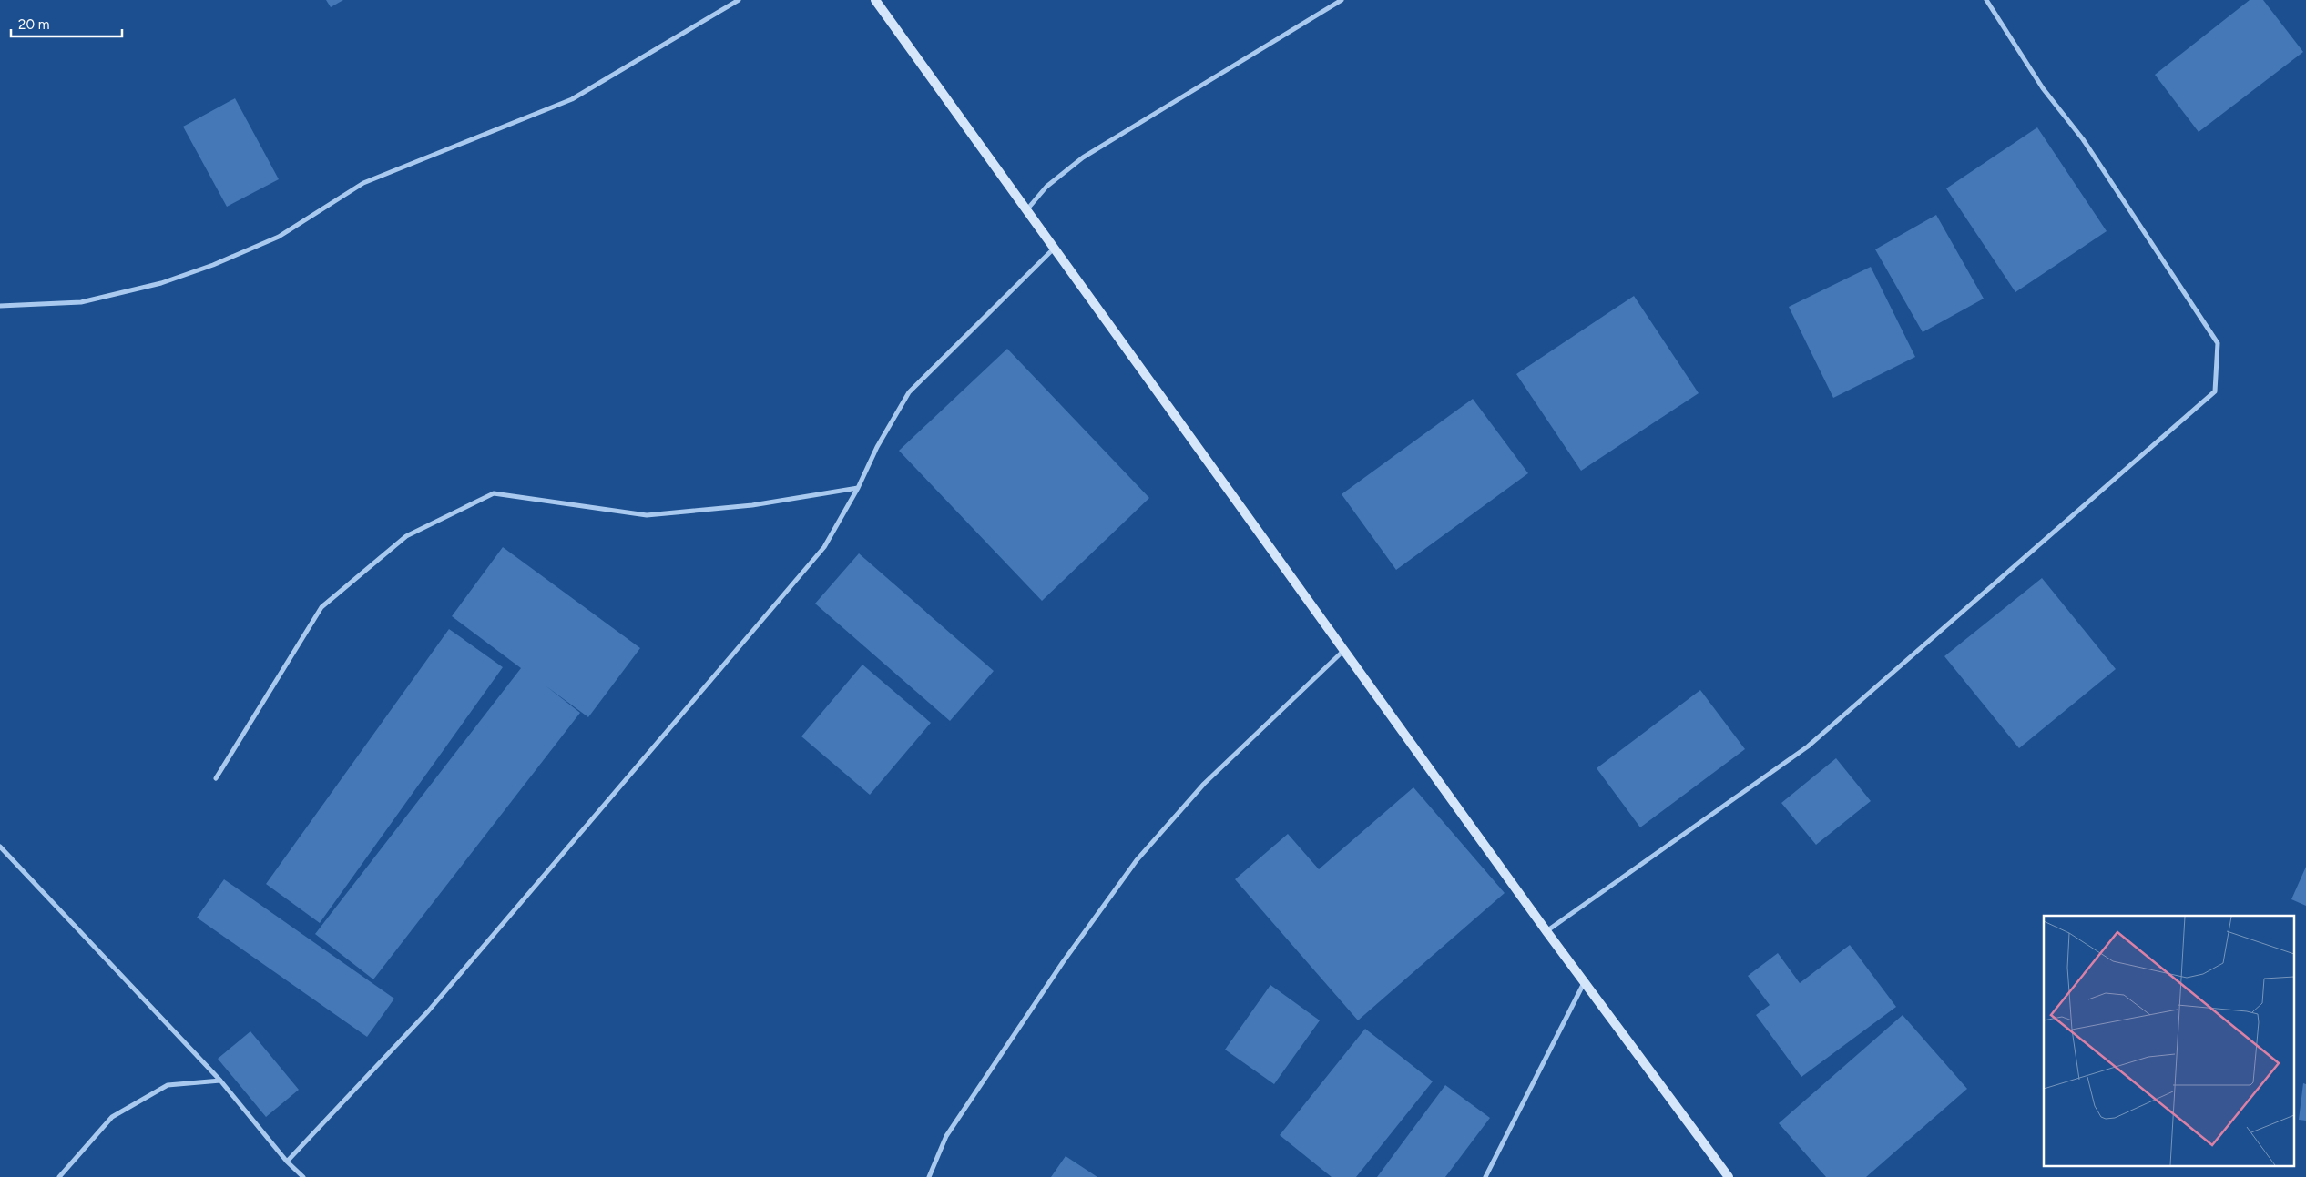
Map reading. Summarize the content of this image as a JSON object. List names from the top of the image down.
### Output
{
  "scale_bar": "20 m"
}
